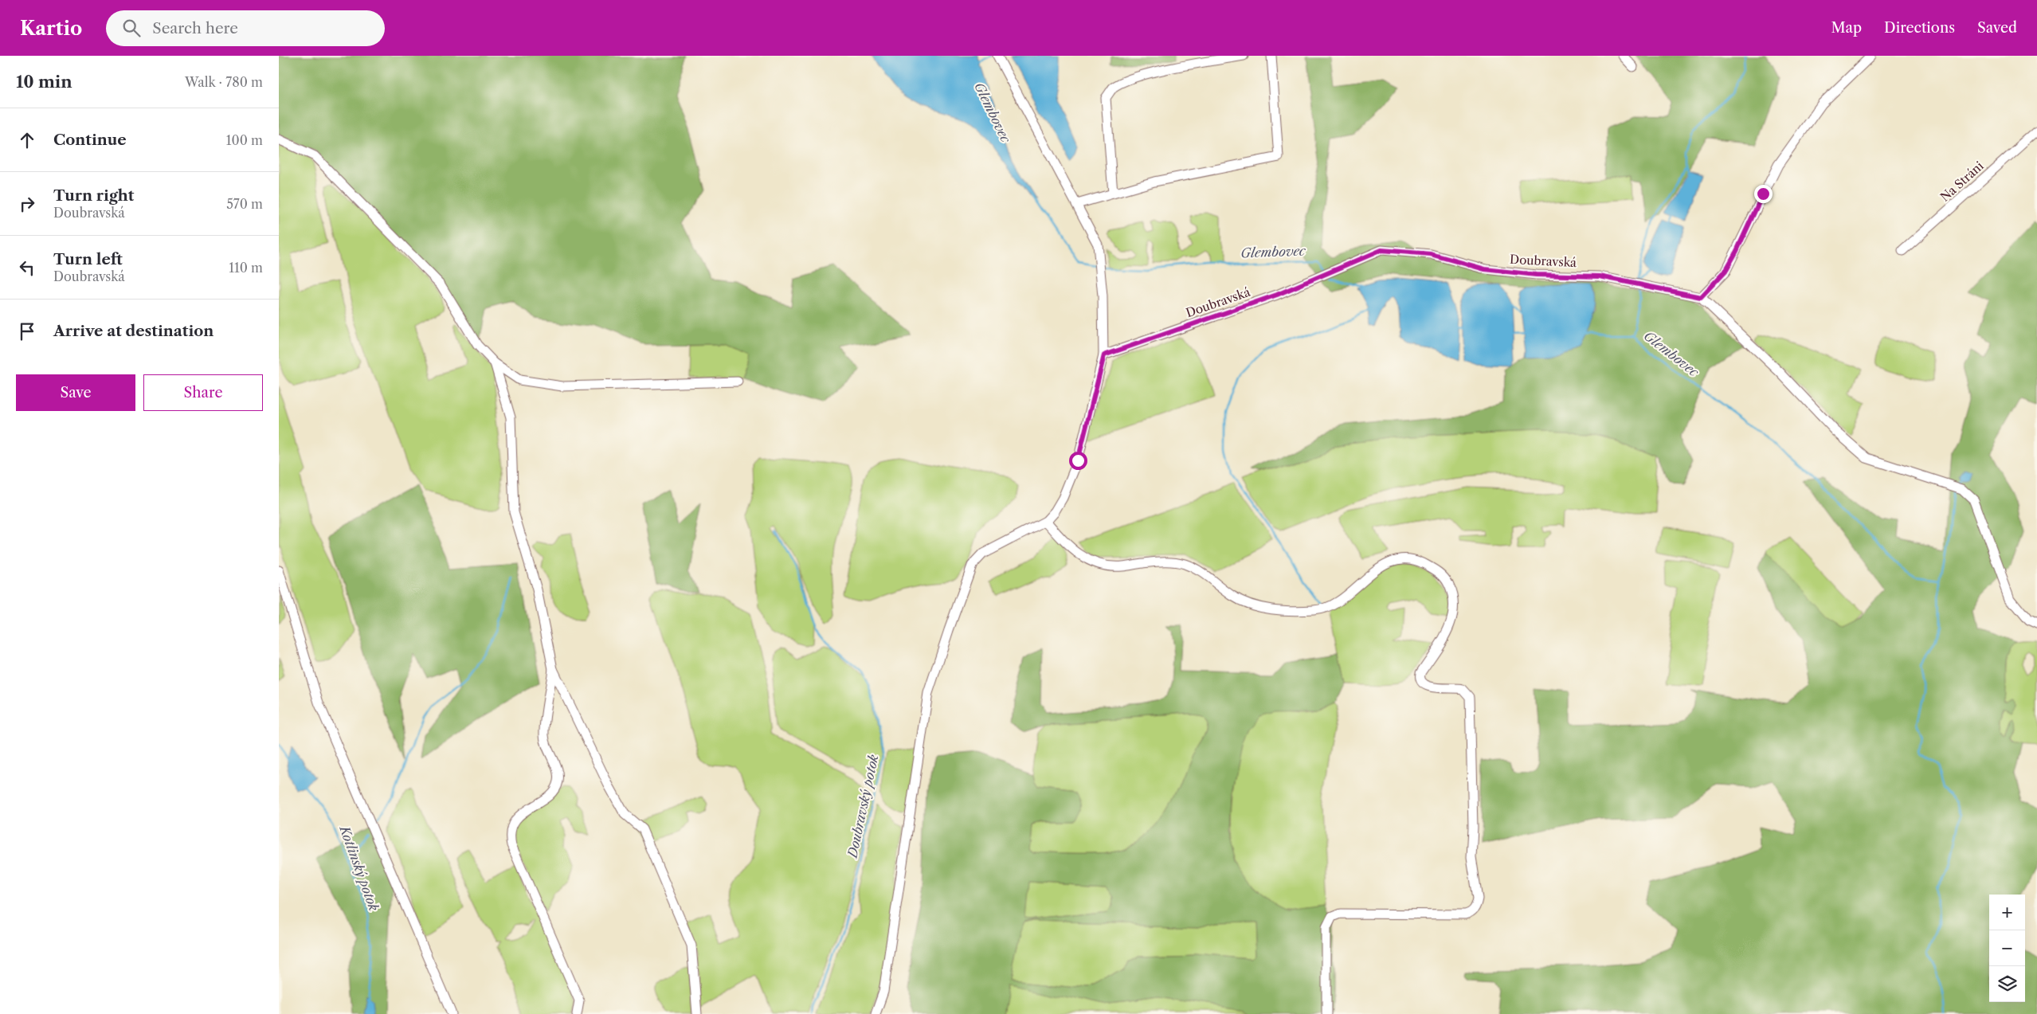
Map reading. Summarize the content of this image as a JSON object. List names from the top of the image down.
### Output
{
  "streets": {
    "street": ["Na Stráni", "Doubravská"]
  },
  "water": ["Glembovec", "Doubravský potok", "Kotlinský potok"],
  "page": {
    "header": "Kartio",
    "search": "Search here",
    "nav": ["Map", "Directions", "Saved"],
    "heading": ["10 min", "Walk · 780 m"],
    "list": [
      ["Continue", "100 m"],
      ["Turn right", "Doubravská", "570 m"],
      ["Turn left", "Doubravská", "110 m"],
      "Arrive at destination"
    ],
    "buttons": ["Save", "Share"],
    "map_buttons": ["+", "−"]
  }
}
